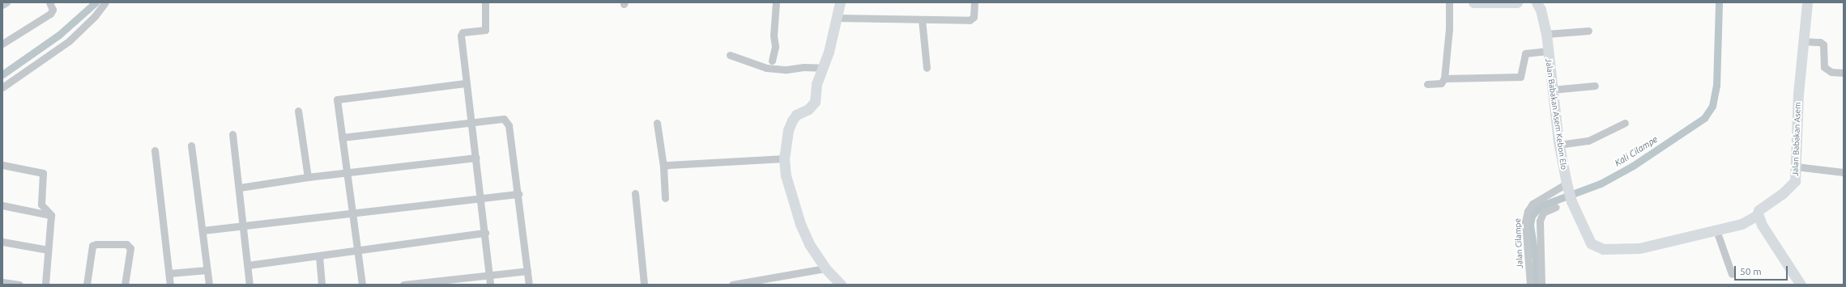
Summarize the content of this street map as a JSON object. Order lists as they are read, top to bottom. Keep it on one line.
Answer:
{"streets":{"street":["Jalan Babakan Asem Kebon Elo","Jalan Babakan Asem","Jalan Cilampe"]},"crossings":[["Jalan Babakan Asem Kebon Elo","Jalan Babakan Asem"],["Jalan Babakan Asem Kebon Elo","Jalan Cilampe"]],"water":["Kali Cilampe"],"scale_bar":"50 m"}
